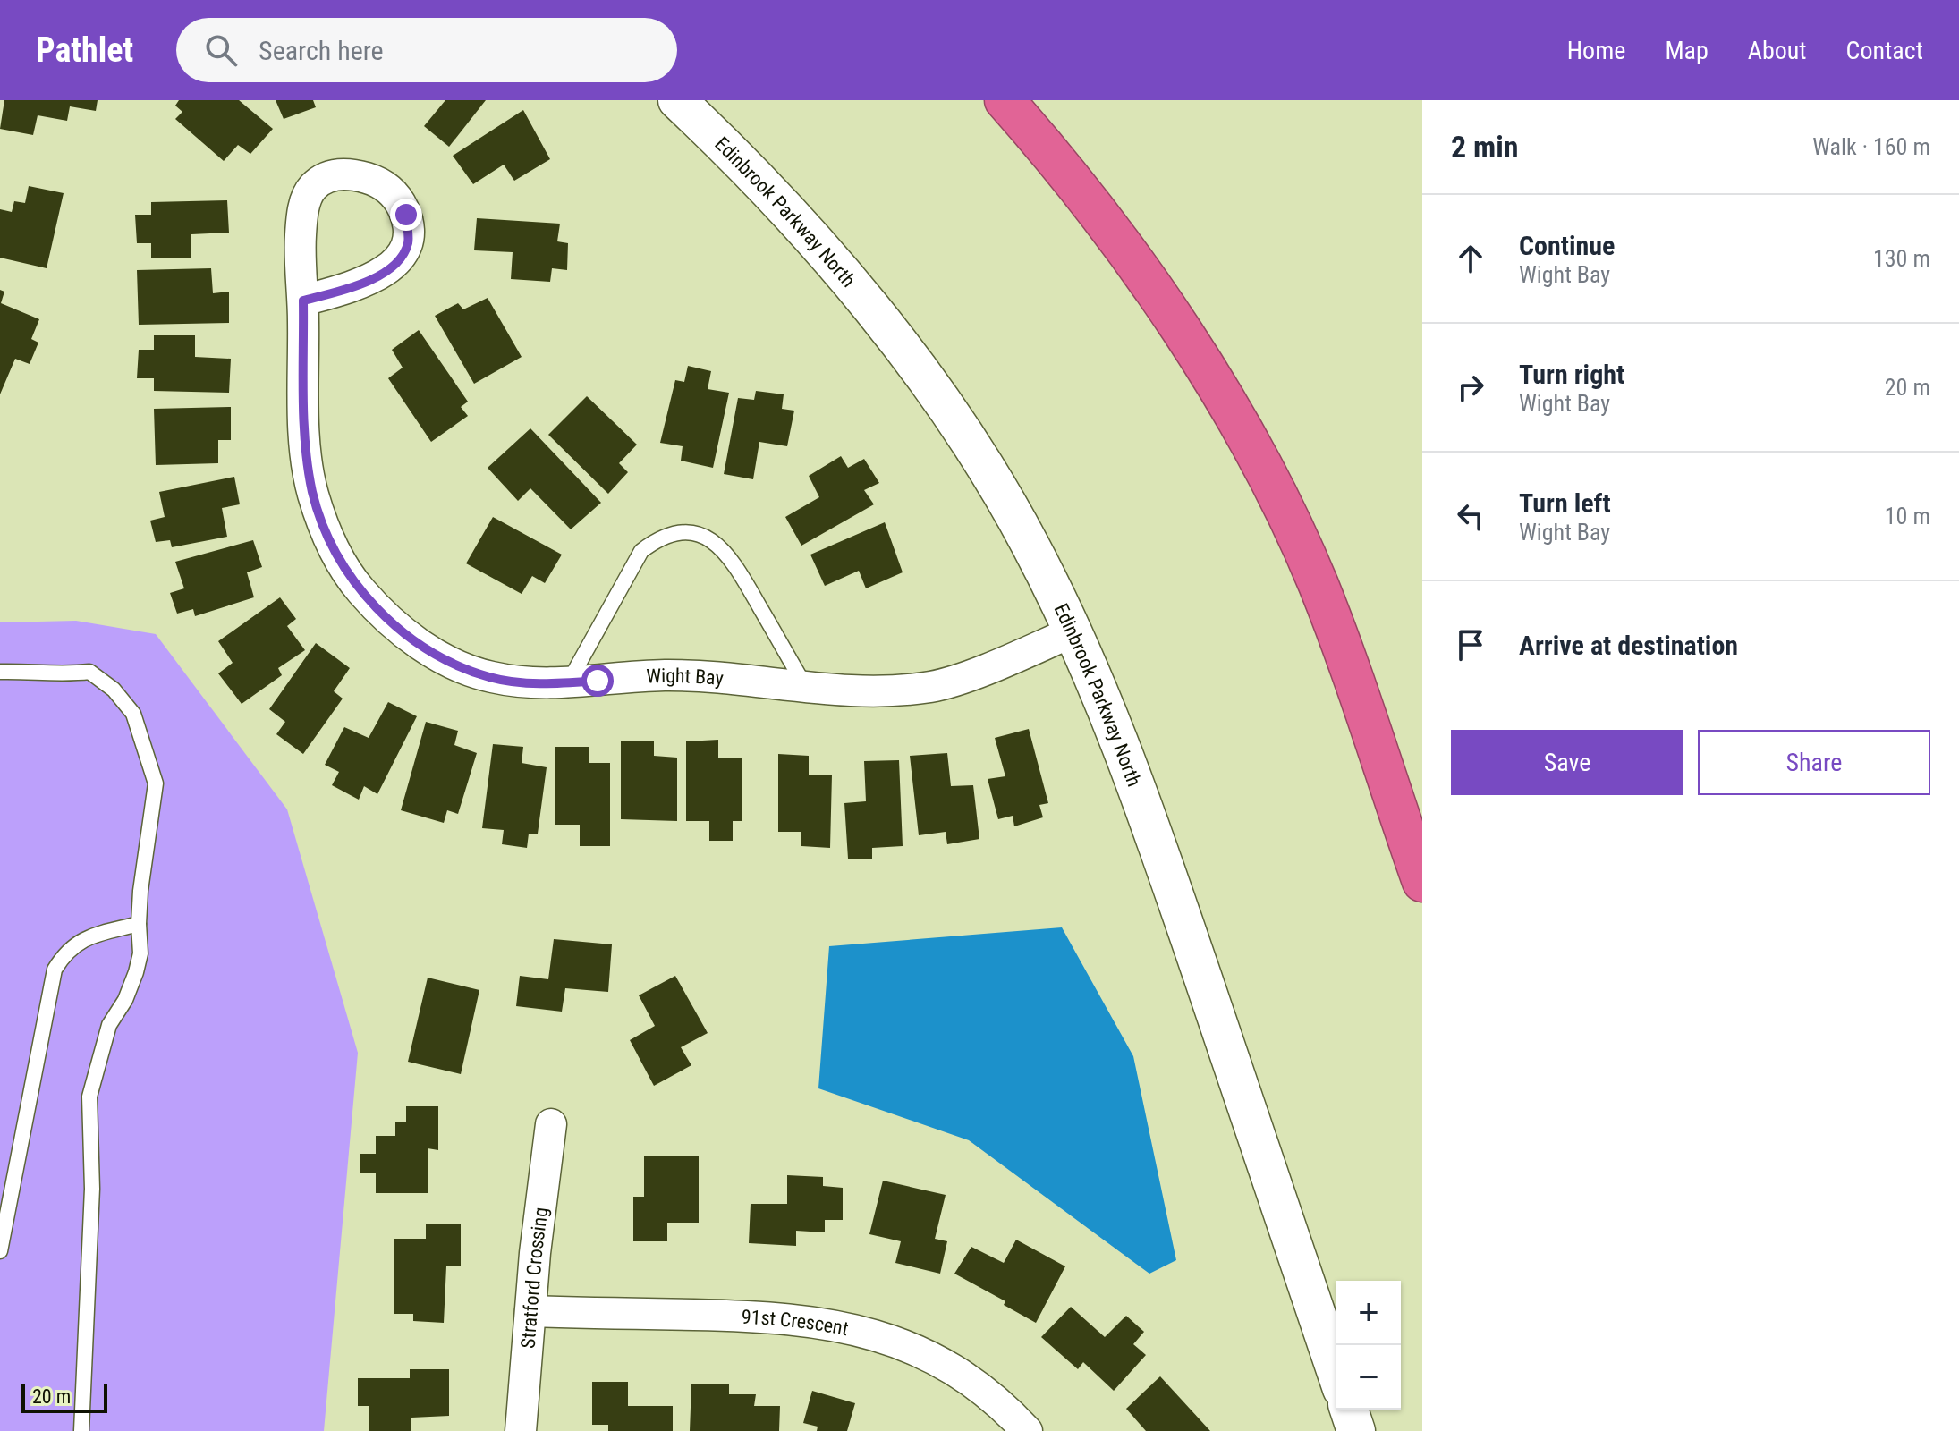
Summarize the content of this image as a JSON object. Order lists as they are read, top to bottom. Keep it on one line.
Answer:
{"streets":{"street":["Edinbrook Parkway North","Wight Bay","Stratford Crossing","91st Crescent"]},"crossings":[["Edinbrook Parkway North","Wight Bay"],["Stratford Crossing","91st Crescent"]],"scale_bar":"20 m","page":{"header":"Pathlet","search":"Search here","nav":["Home","Map","About","Contact"],"heading":["2 min","Walk · 160 m"],"list":[["Continue","Wight Bay","130 m"],["Turn right","Wight Bay","20 m"],["Turn left","Wight Bay","10 m"],"Arrive at destination"],"buttons":["Save","Share"],"map_buttons":["+","−"],"scale":"20 m"}}
